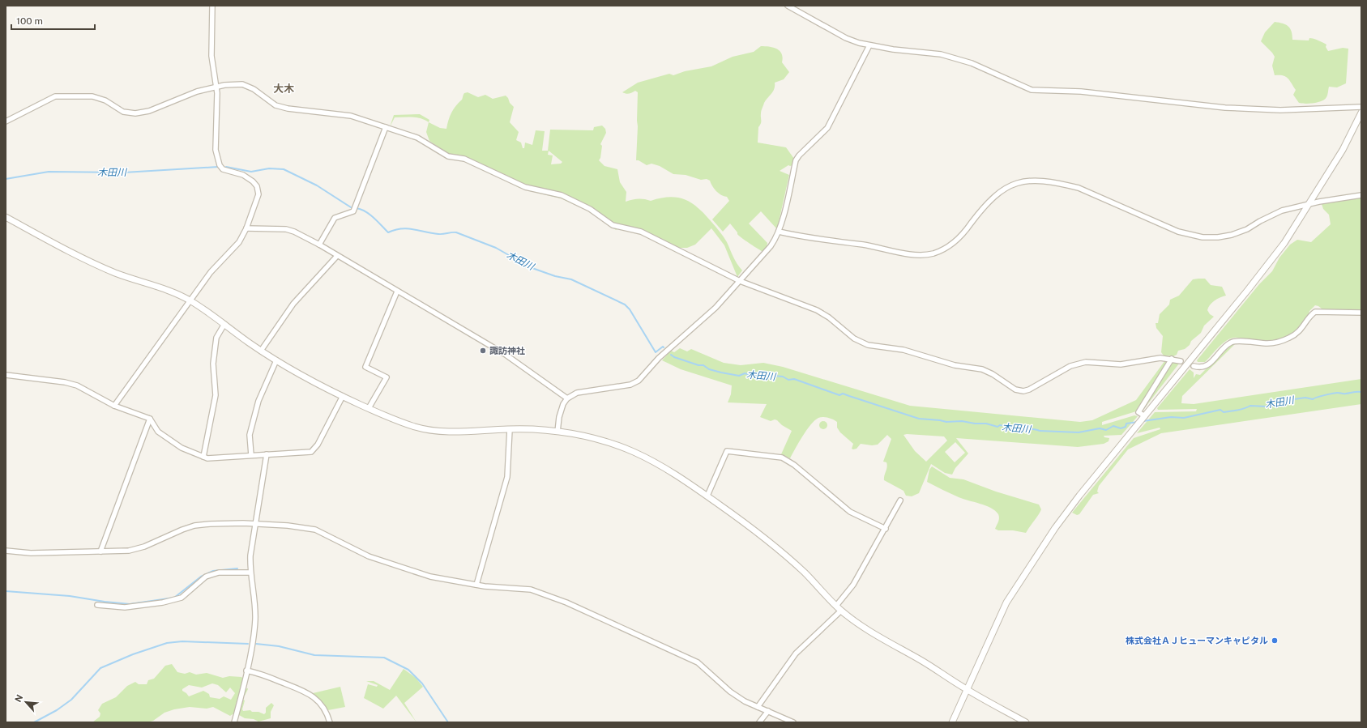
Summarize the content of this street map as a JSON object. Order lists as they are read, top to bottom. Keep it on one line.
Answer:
{"districts":["大木"],"water":["木田川"],"places":["諏訪神社","株式会社ＡＪヒューマンキャピタル"],"scale_bar":"100 m","north":"top left"}
